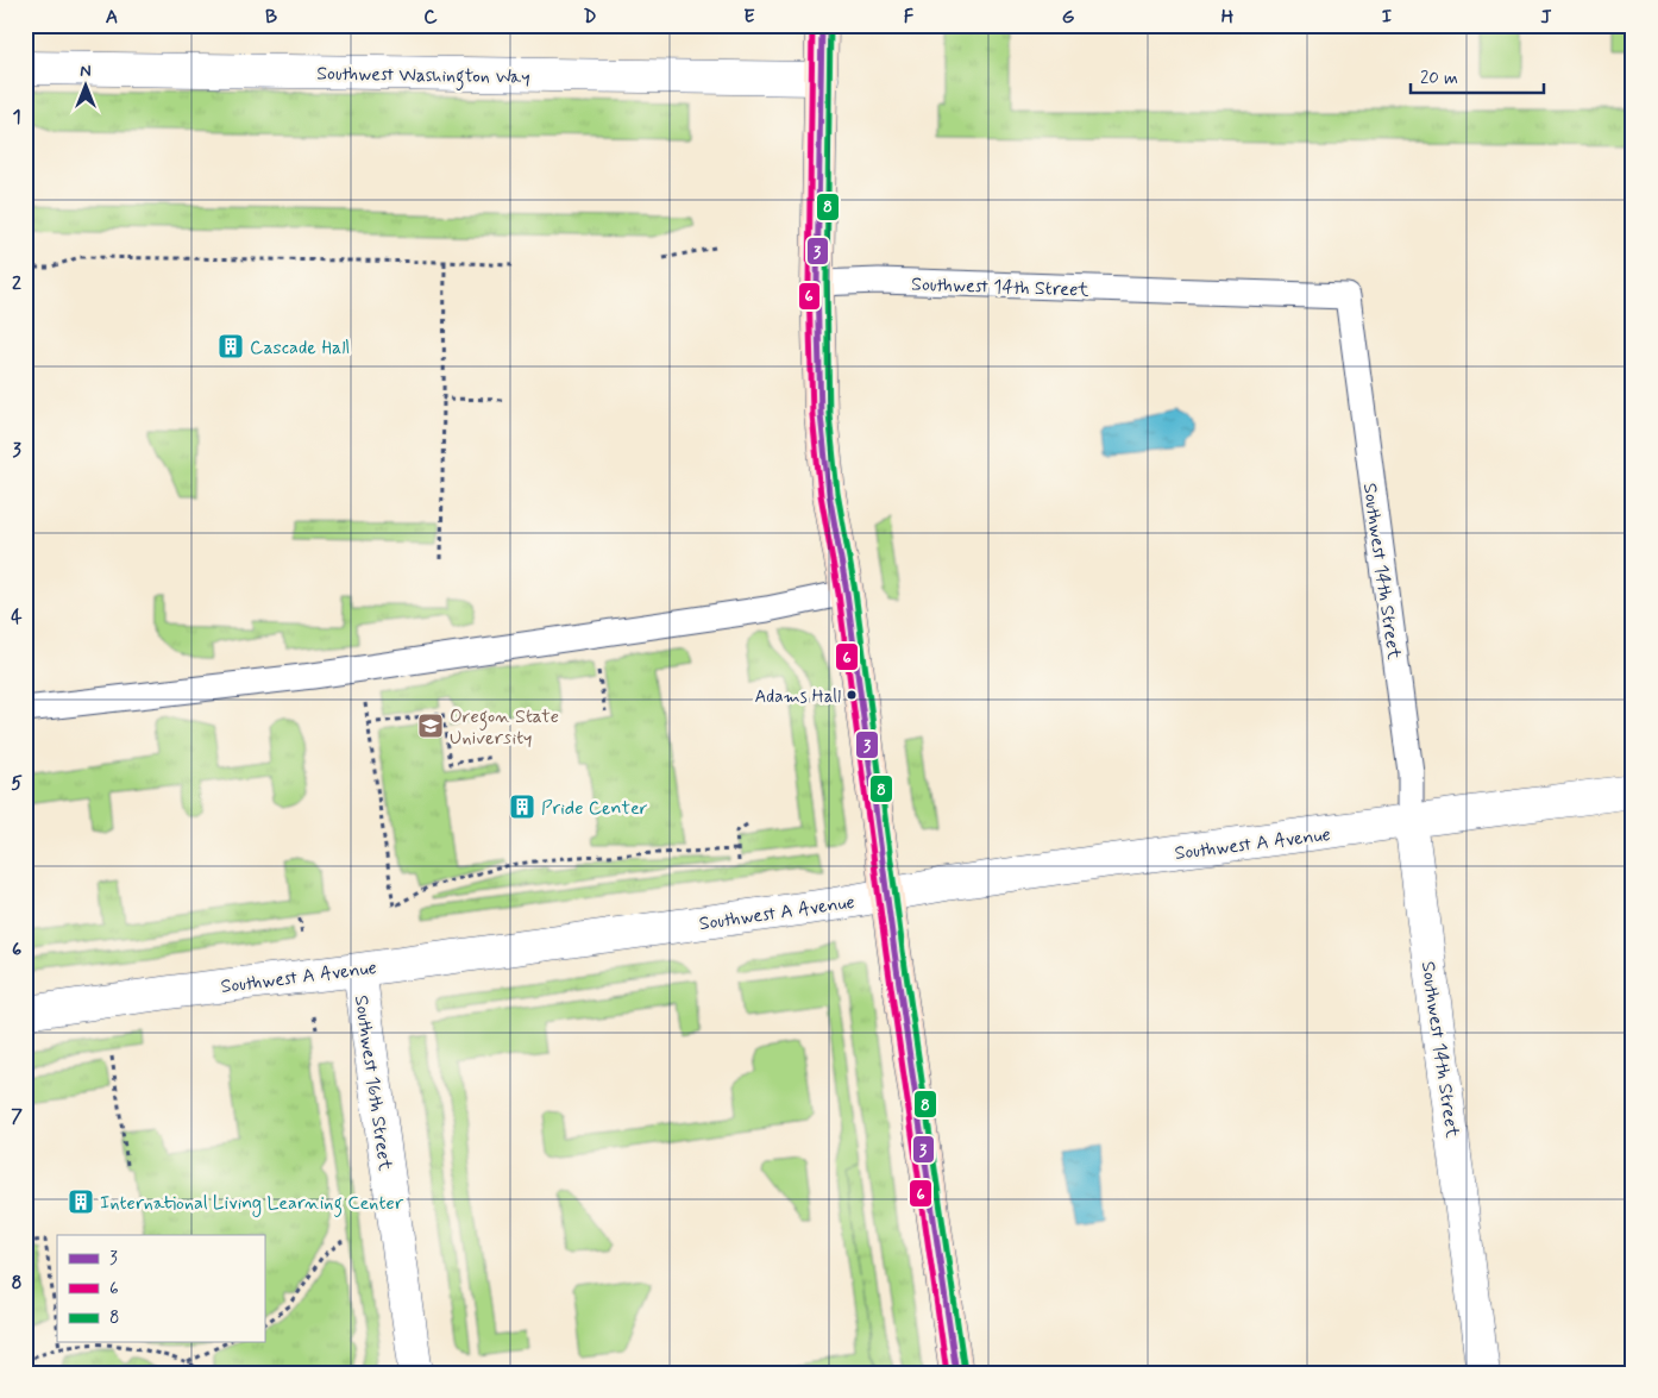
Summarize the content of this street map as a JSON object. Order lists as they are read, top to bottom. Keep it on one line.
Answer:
{"streets":{"street":["Southwest Washington Way","Southwest 14th Street","Southwest A Avenue","Southwest 16th Street"]},"crossings":[["Southwest 14th Street","Southwest A Avenue"],["Southwest A Avenue","Southwest 16th Street"]],"places":{"building":["Cascade Hall","Pride Center","International Living Learning Center"],"other":["Adams Hall"],"school or university":["Oregon State University"]},"lines":["transit line 3","transit line 6","transit line 8"],"legend":["3","6","8"],"scale_bar":"20 m","north":"top","grid":{"columns":["A","B","C","D","E","F","G","H","I","J"],"rows":["1","2","3","4","5","6","7","8"]}}
